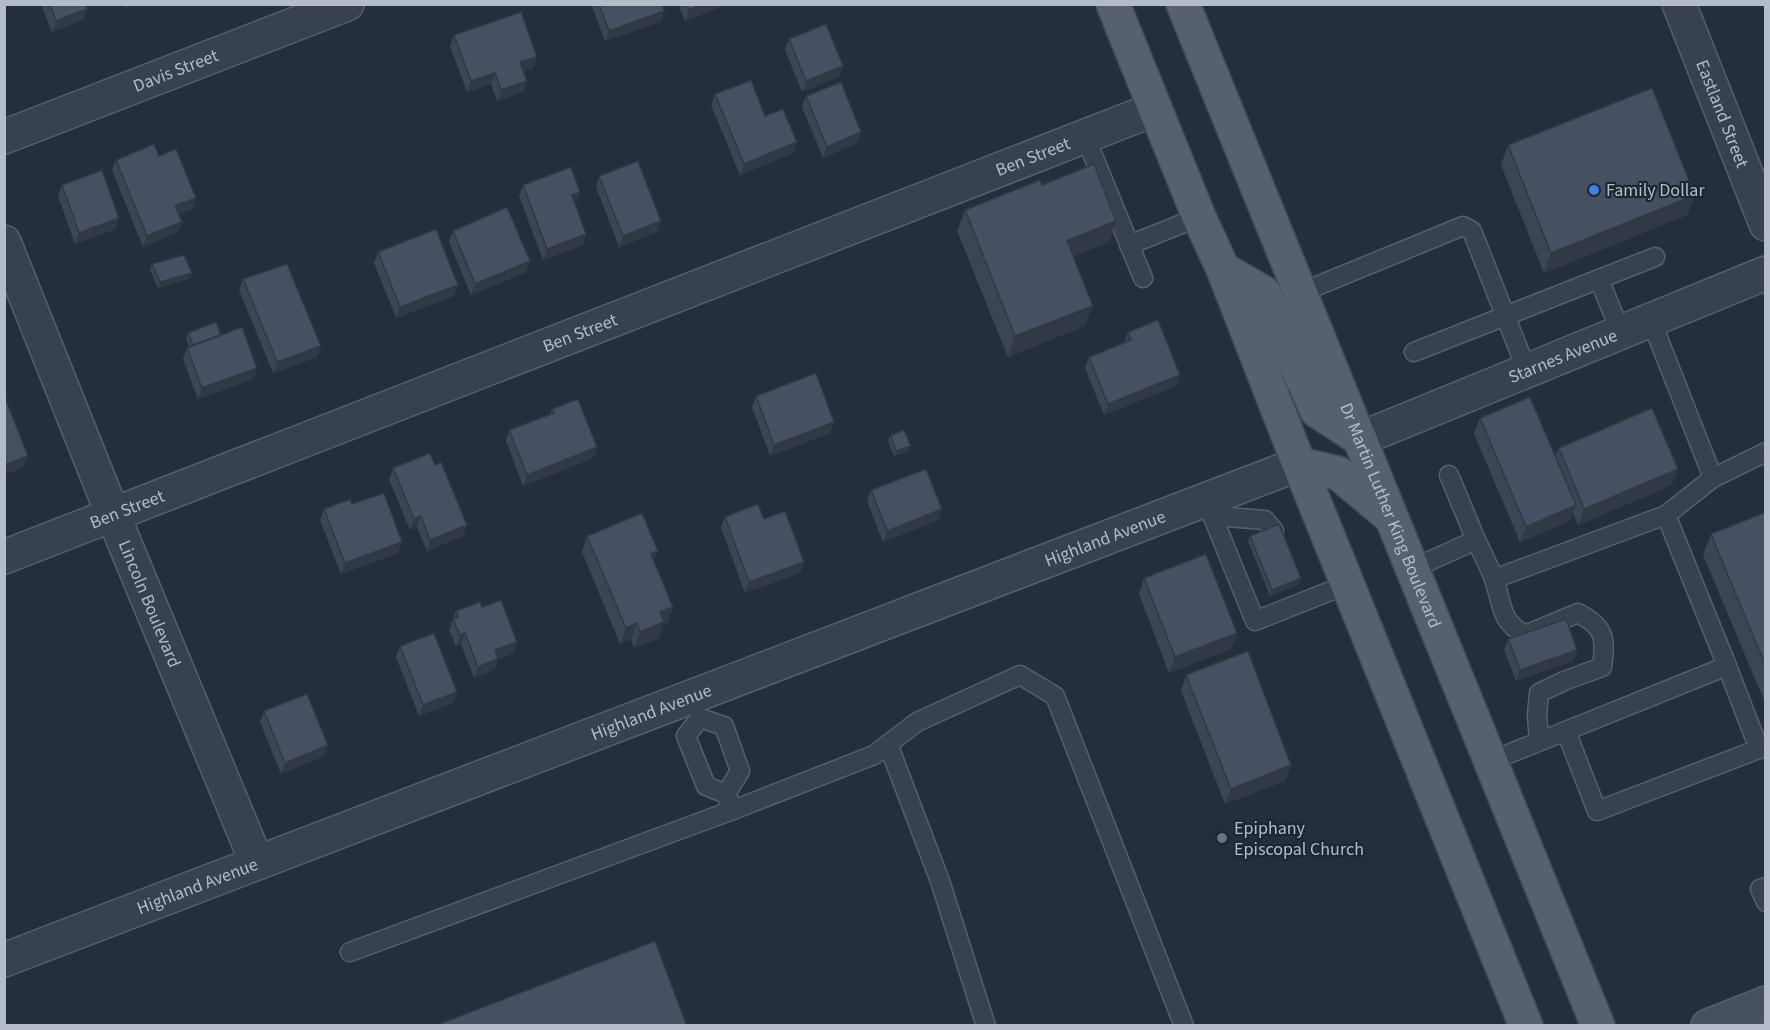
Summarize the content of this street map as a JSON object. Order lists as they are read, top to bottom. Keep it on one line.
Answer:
{"streets":{"main road":["Dr Martin Luther King Boulevard"],"street":["Davis Street","Eastland Street","Ben Street","Starnes Avenue","Highland Avenue","Lincoln Boulevard"]},"crossings":[["Ben Street","Lincoln Boulevard"],["Starnes Avenue","Dr Martin Luther King Boulevard"],["Highland Avenue","Lincoln Boulevard"]],"places":["Family Dollar","Epiphany Episcopal Church"]}
